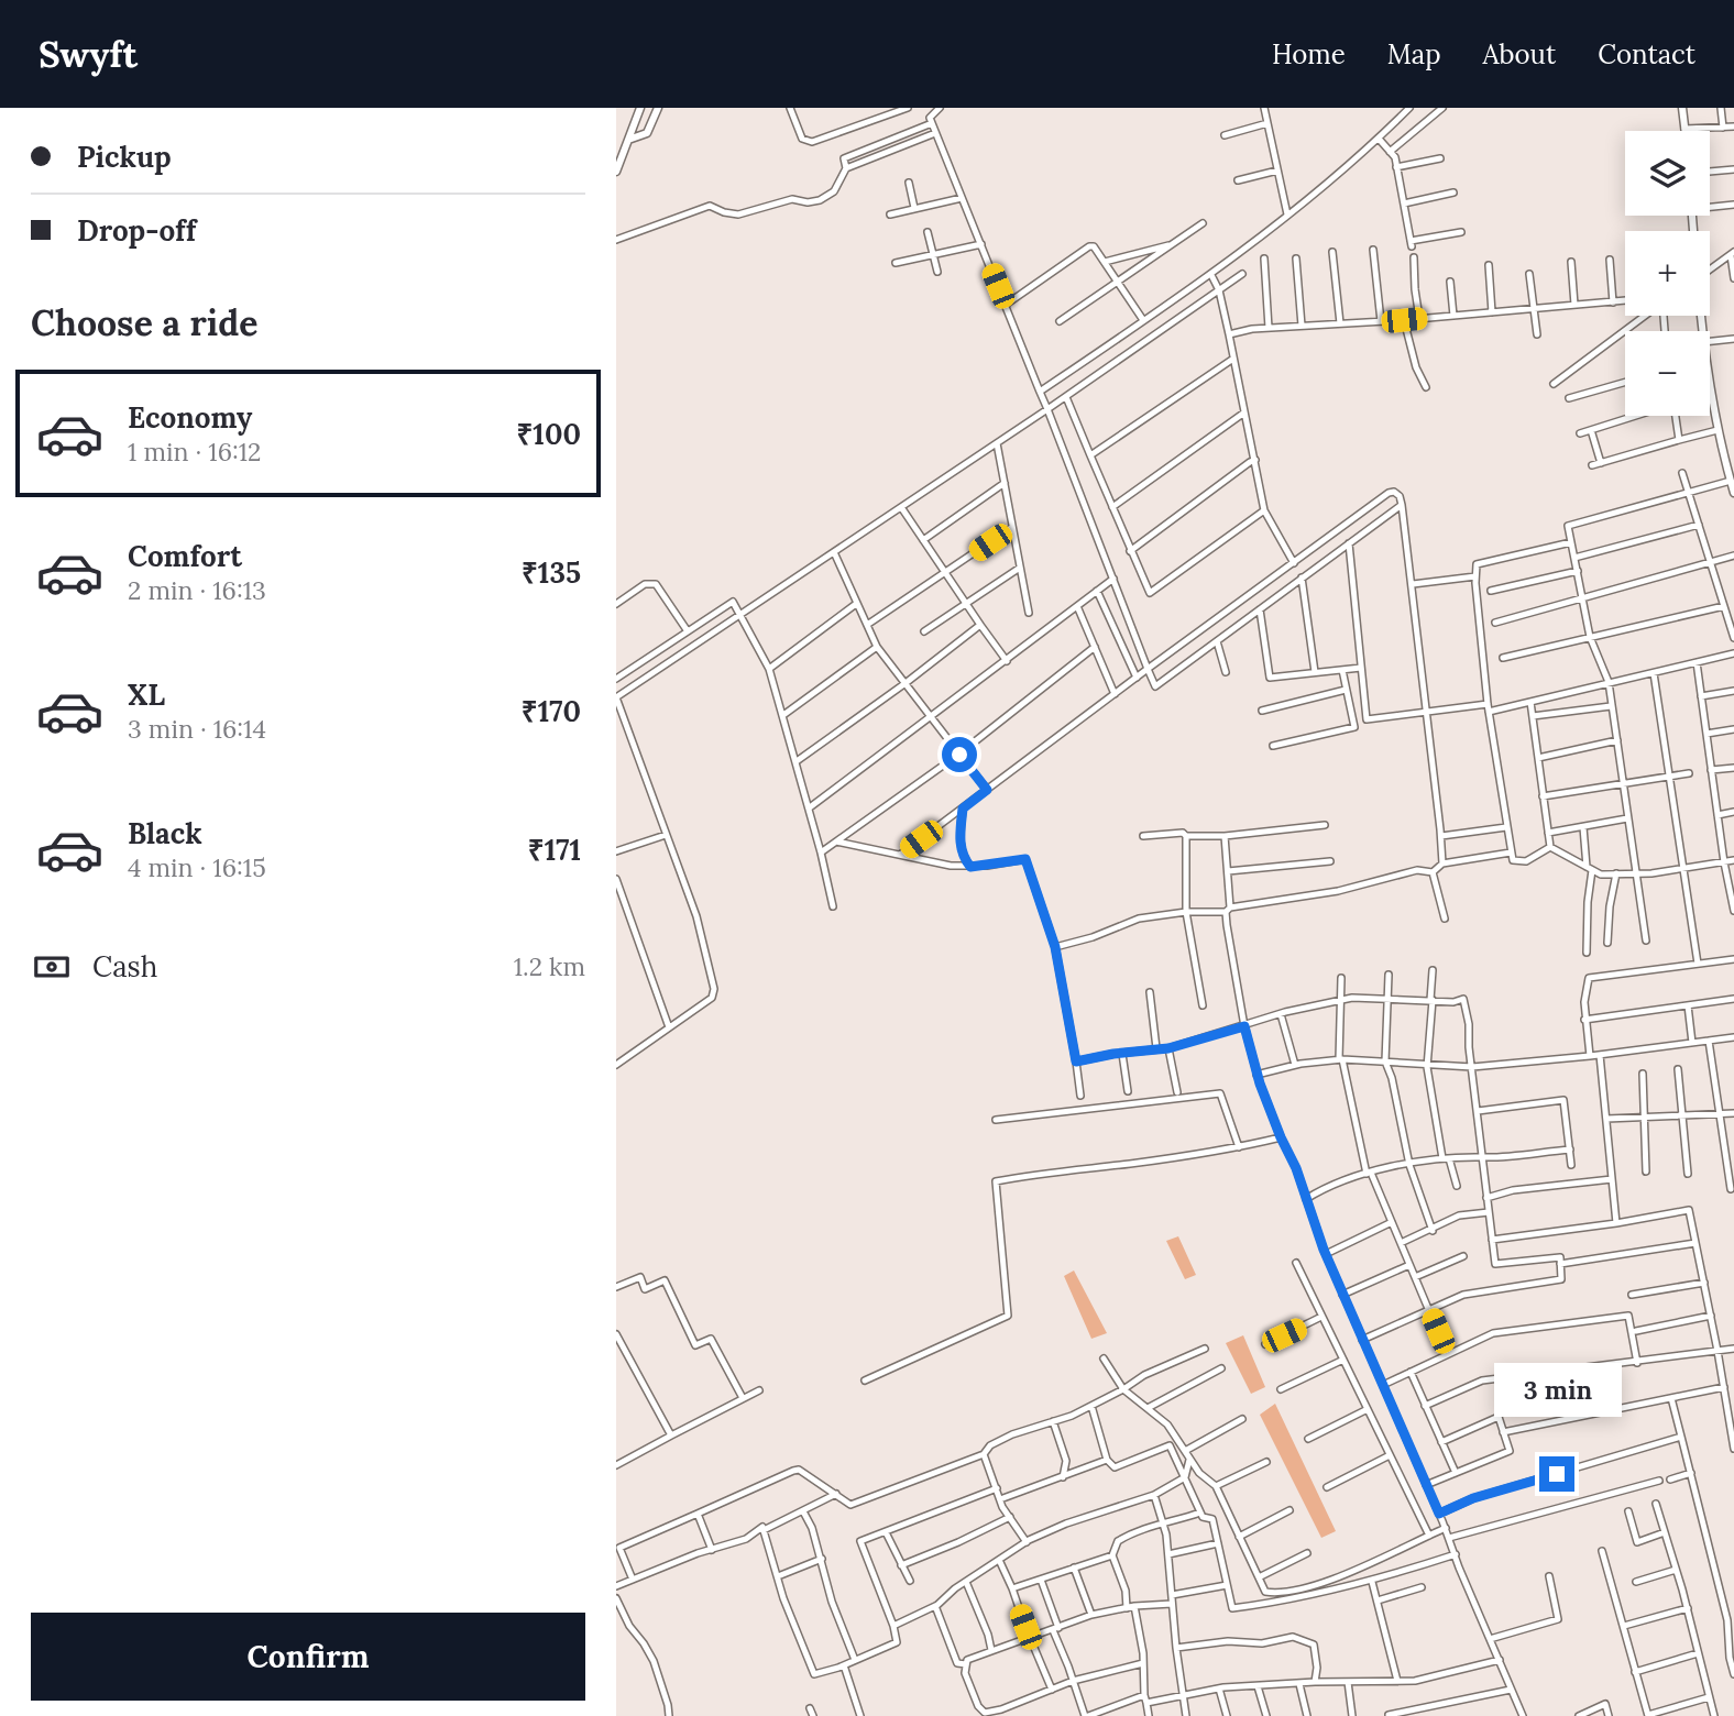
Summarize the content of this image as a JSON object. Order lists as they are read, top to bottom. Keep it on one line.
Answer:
{"page":{"header":"Swyft","nav":["Home","Map","About","Contact"],"banner":["Pickup","Drop-off"],"map_buttons":["+","−"],"heading":"Choose a ride","list":[{"name":"Economy","note":"1 min · 16:12","value":"₹100"},{"name":"Comfort","note":"2 min · 16:13","value":"₹135"},{"name":"XL","note":"3 min · 16:14","value":"₹170"},{"name":"Black","note":"4 min · 16:15","value":"₹171"}],"pay":["Cash","1.2 km"],"bubble":"3 min","buttons":"Confirm"}}
